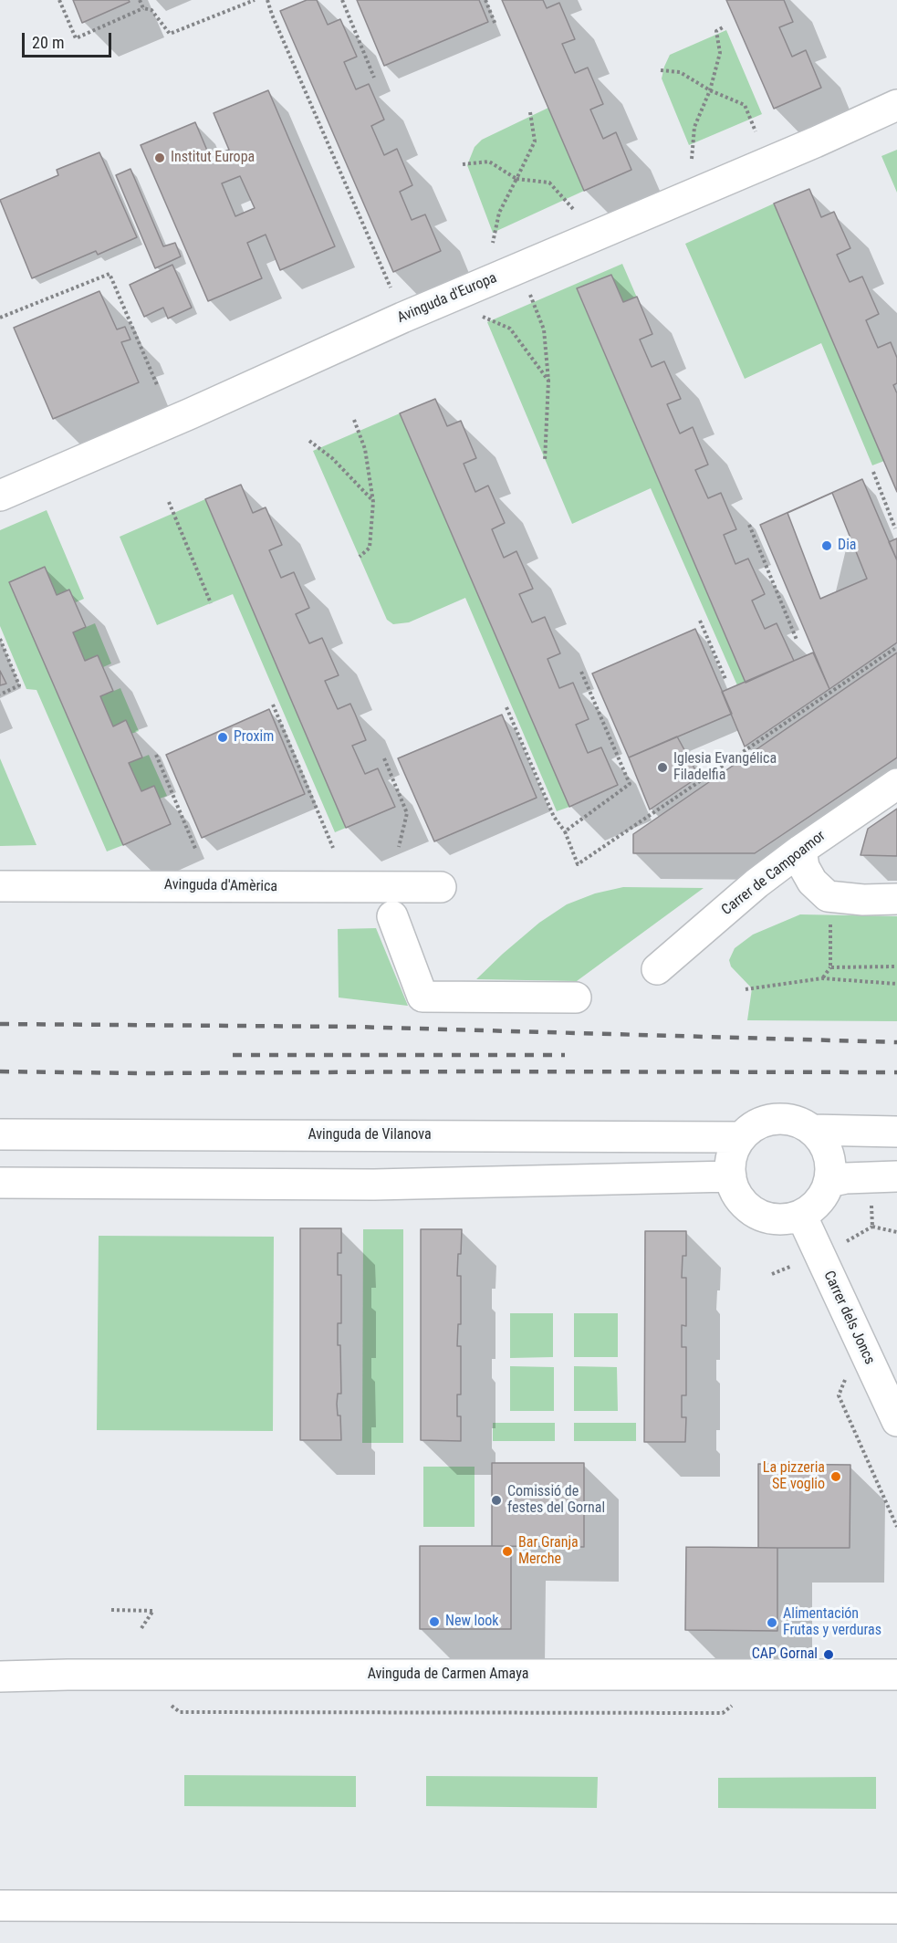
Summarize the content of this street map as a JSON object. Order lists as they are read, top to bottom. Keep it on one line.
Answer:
{"streets":{"street":["Avinguda d'Europa","Carrer de Campoamor","Avinguda d'Amèrica","Avinguda de Vilanova","Carrer dels Joncs","Avinguda de Carmen Amaya"]},"crossings":[["Avinguda de Vilanova","Carrer dels Joncs"]],"places":["Institut Europa","Dia","Proxim","Iglesia Evangélica Filadelfia","La pizzeria SE voglio","Comissió de festes del Gornal","Bar Granja Merche","New look","Alimentación Frutas y verduras","CAP Gornal"],"scale_bar":"20 m"}
